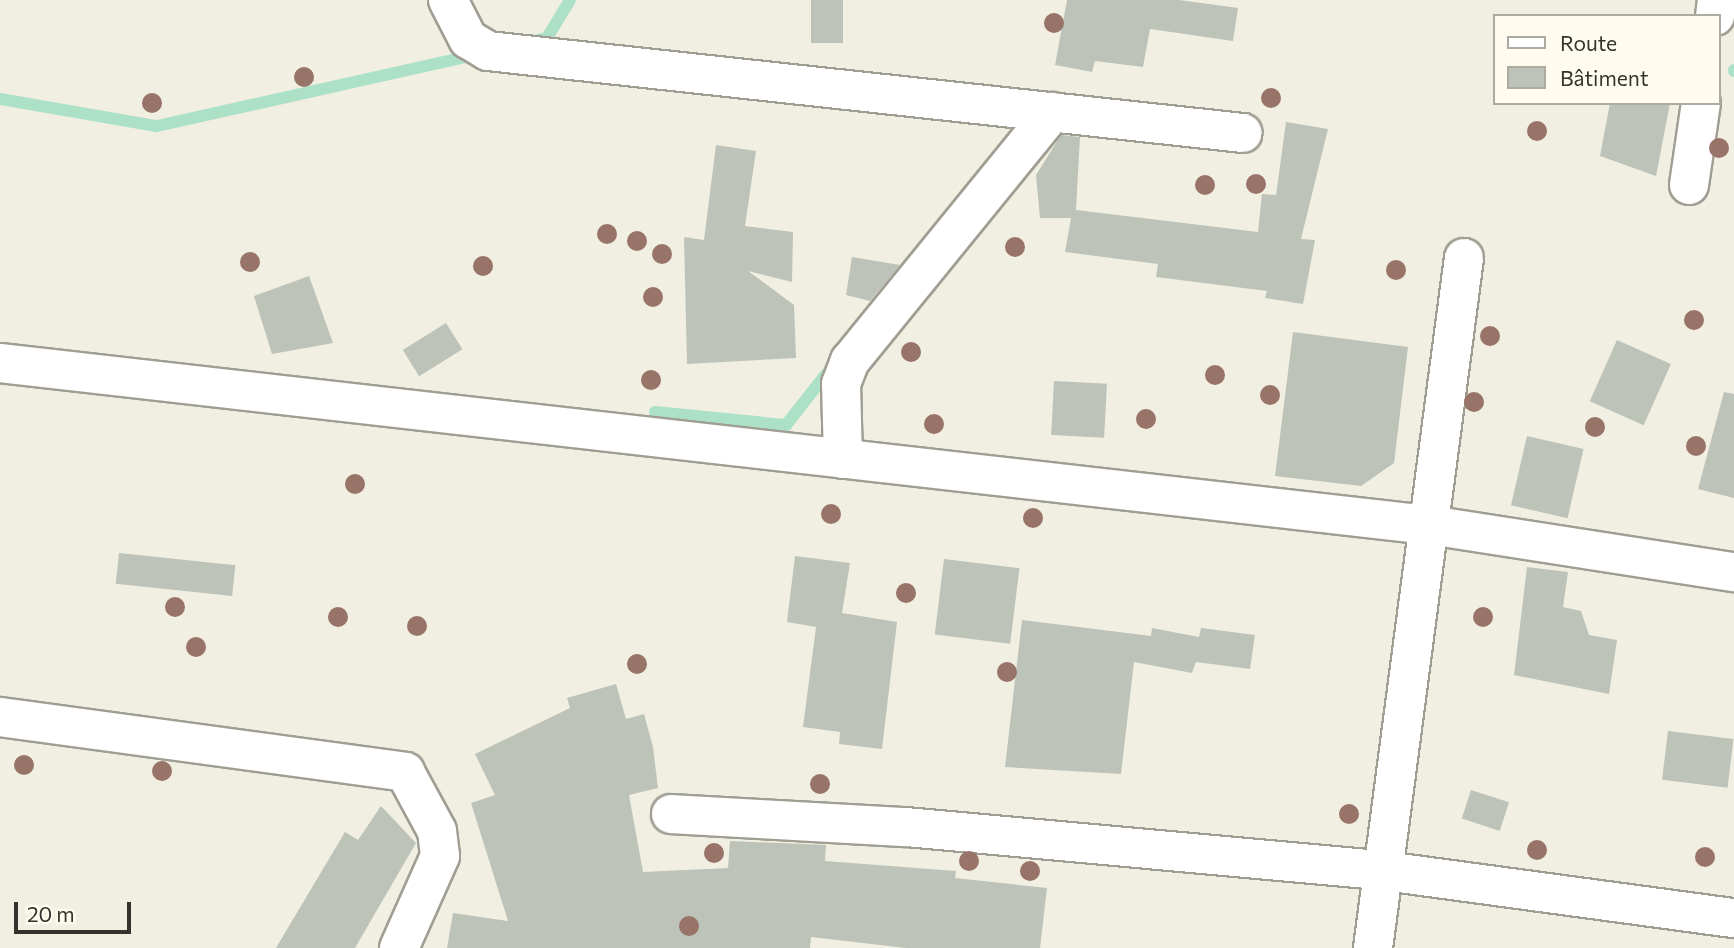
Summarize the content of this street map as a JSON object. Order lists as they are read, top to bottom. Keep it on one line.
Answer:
{"legend":["Route","Bâtiment"],"scale_bar":"20 m"}
